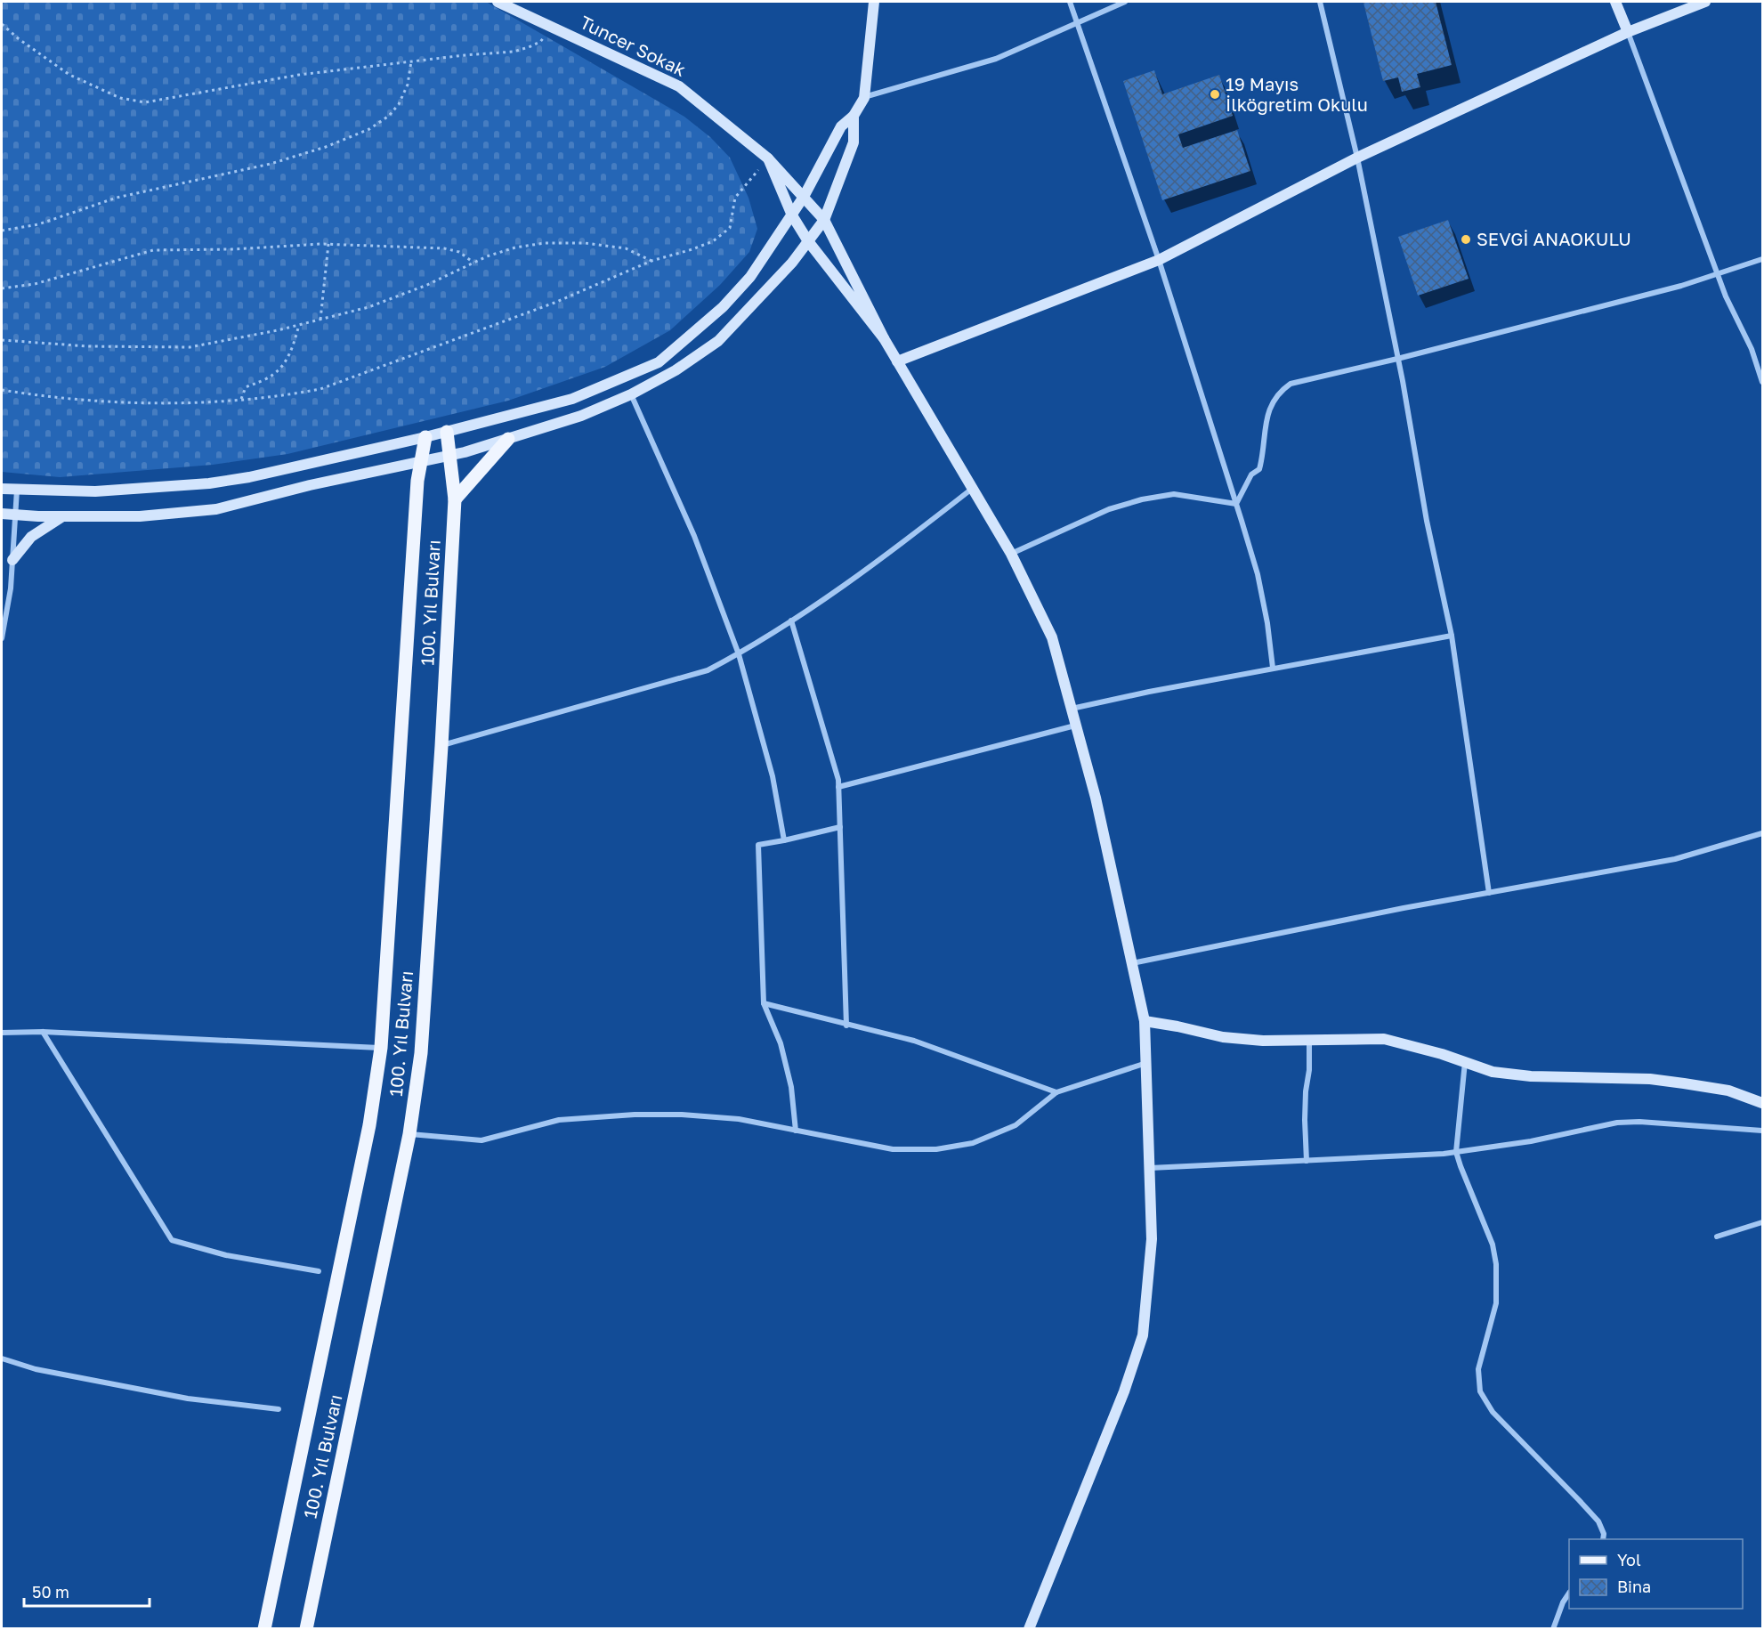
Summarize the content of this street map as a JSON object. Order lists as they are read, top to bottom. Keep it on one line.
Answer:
{"streets":{"main road":["100. Yıl Bulvarı"],"street":["Tuncer Sokak"]},"places":["19 Mayıs İlköğretim Okulu","SEVGİ ANAOKULU"],"legend":["Yol","Bina"],"scale_bar":"50 m"}
